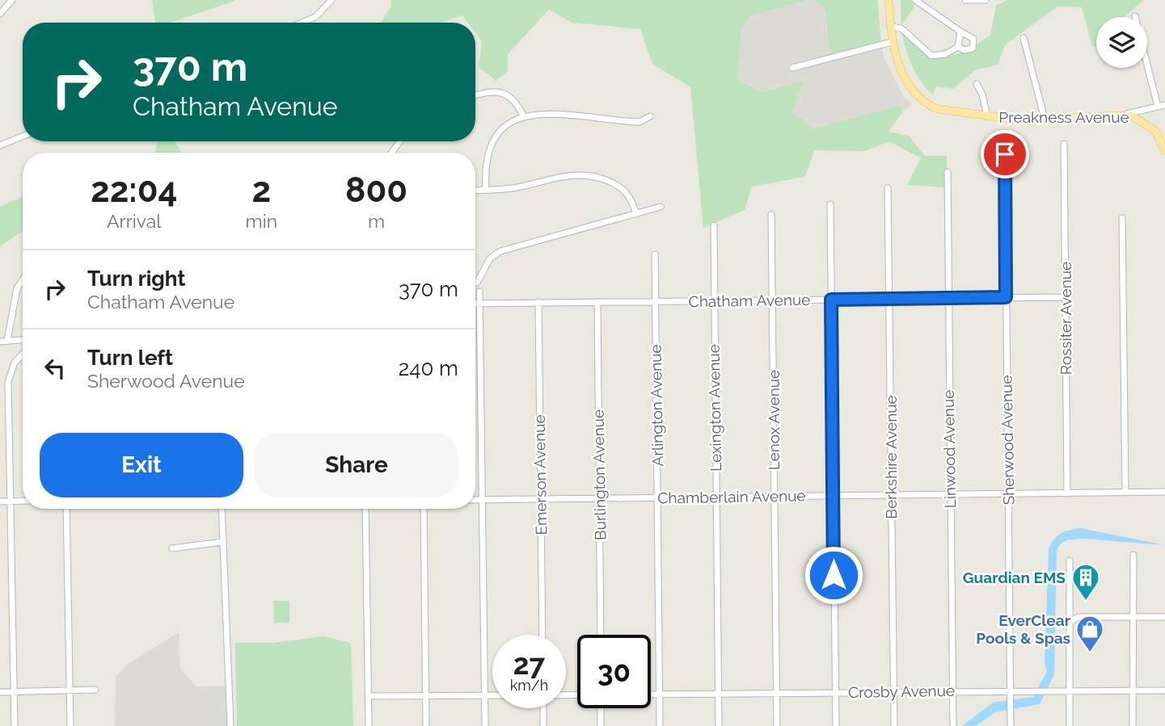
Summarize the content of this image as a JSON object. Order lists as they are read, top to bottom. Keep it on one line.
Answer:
{"streets":{"main road":["Preakness Avenue"],"street":["Chatham Avenue","Rossiter Avenue","Arlington Avenue","Lexington Avenue","Lenox Avenue","Sherwood Avenue","Linwood Avenue","Berkshire Avenue","Emerson Avenue","Burlington Avenue","Chamberlain Avenue","Crosby Avenue"]},"crossings":[["Chatham Avenue","Rossiter Avenue"],["Chatham Avenue","Arlington Avenue"],["Chatham Avenue","Lexington Avenue"],["Chatham Avenue","Lenox Avenue"],["Chatham Avenue","Sherwood Avenue"],["Chatham Avenue","Linwood Avenue"],["Chatham Avenue","Berkshire Avenue"],["Chatham Avenue","Emerson Avenue"],["Chatham Avenue","Burlington Avenue"],["Rossiter Avenue","Chamberlain Avenue"],["Arlington Avenue","Chamberlain Avenue"],["Arlington Avenue","Crosby Avenue"],["Lexington Avenue","Chamberlain Avenue"],["Lexington Avenue","Crosby Avenue"],["Lenox Avenue","Chamberlain Avenue"],["Lenox Avenue","Crosby Avenue"],["Sherwood Avenue","Chamberlain Avenue"],["Sherwood Avenue","Crosby Avenue"],["Linwood Avenue","Chamberlain Avenue"],["Linwood Avenue","Crosby Avenue"],["Berkshire Avenue","Chamberlain Avenue"],["Berkshire Avenue","Crosby Avenue"],["Emerson Avenue","Chamberlain Avenue"],["Burlington Avenue","Chamberlain Avenue"]],"places":{"building":["Guardian EMS"],"shop":["EverClear Pools & Spas"]},"page":{"turn":["370 m","Chatham Avenue"],"eta":["22:04","Arrival","2","min","800","m"],"list":[{"name":"Turn right","note":"Chatham Avenue","value":"370 m"},{"name":"Turn left","note":"Sherwood Avenue","value":"240 m"}],"buttons":["Exit","Share"],"speed":"27 km/h","limit":"30"}}
